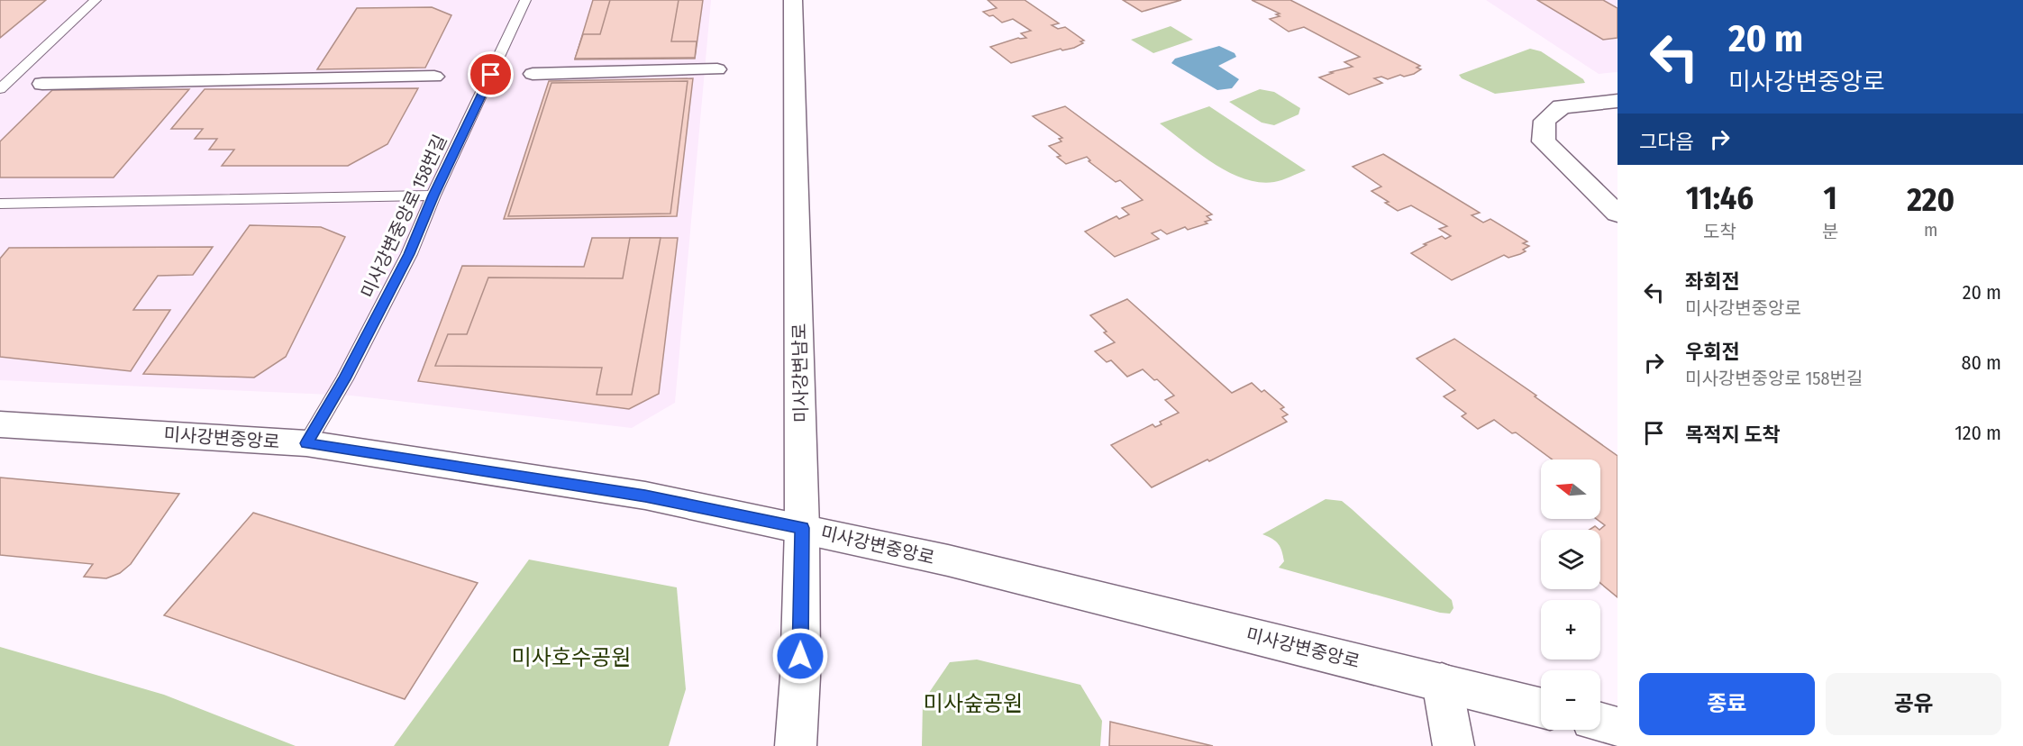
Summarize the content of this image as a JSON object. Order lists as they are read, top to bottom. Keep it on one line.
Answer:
{"streets":{"street":["미사강변남로","미사강변중앙로"],"lane":["미사강변중앙로 158번길"]},"crossings":[["미사강변중앙로 158번길","미사강변중앙로"],["미사강변남로","미사강변중앙로"]],"parks":["미사호수공원","미사숲공원"],"north":"left","page":{"turn":["20 m","미사강변중앙로"],"then":"그다음","eta":["11:46","도착","1","분","220","m"],"list":[{"name":"좌회전","note":"미사강변중앙로","value":"20 m"},{"name":"우회전","note":"미사강변중앙로 158번길","value":"80 m"},{"name":"목적지 도착","value":"120 m"}],"map_buttons":["+","−"],"buttons":["종료","공유"]}}
